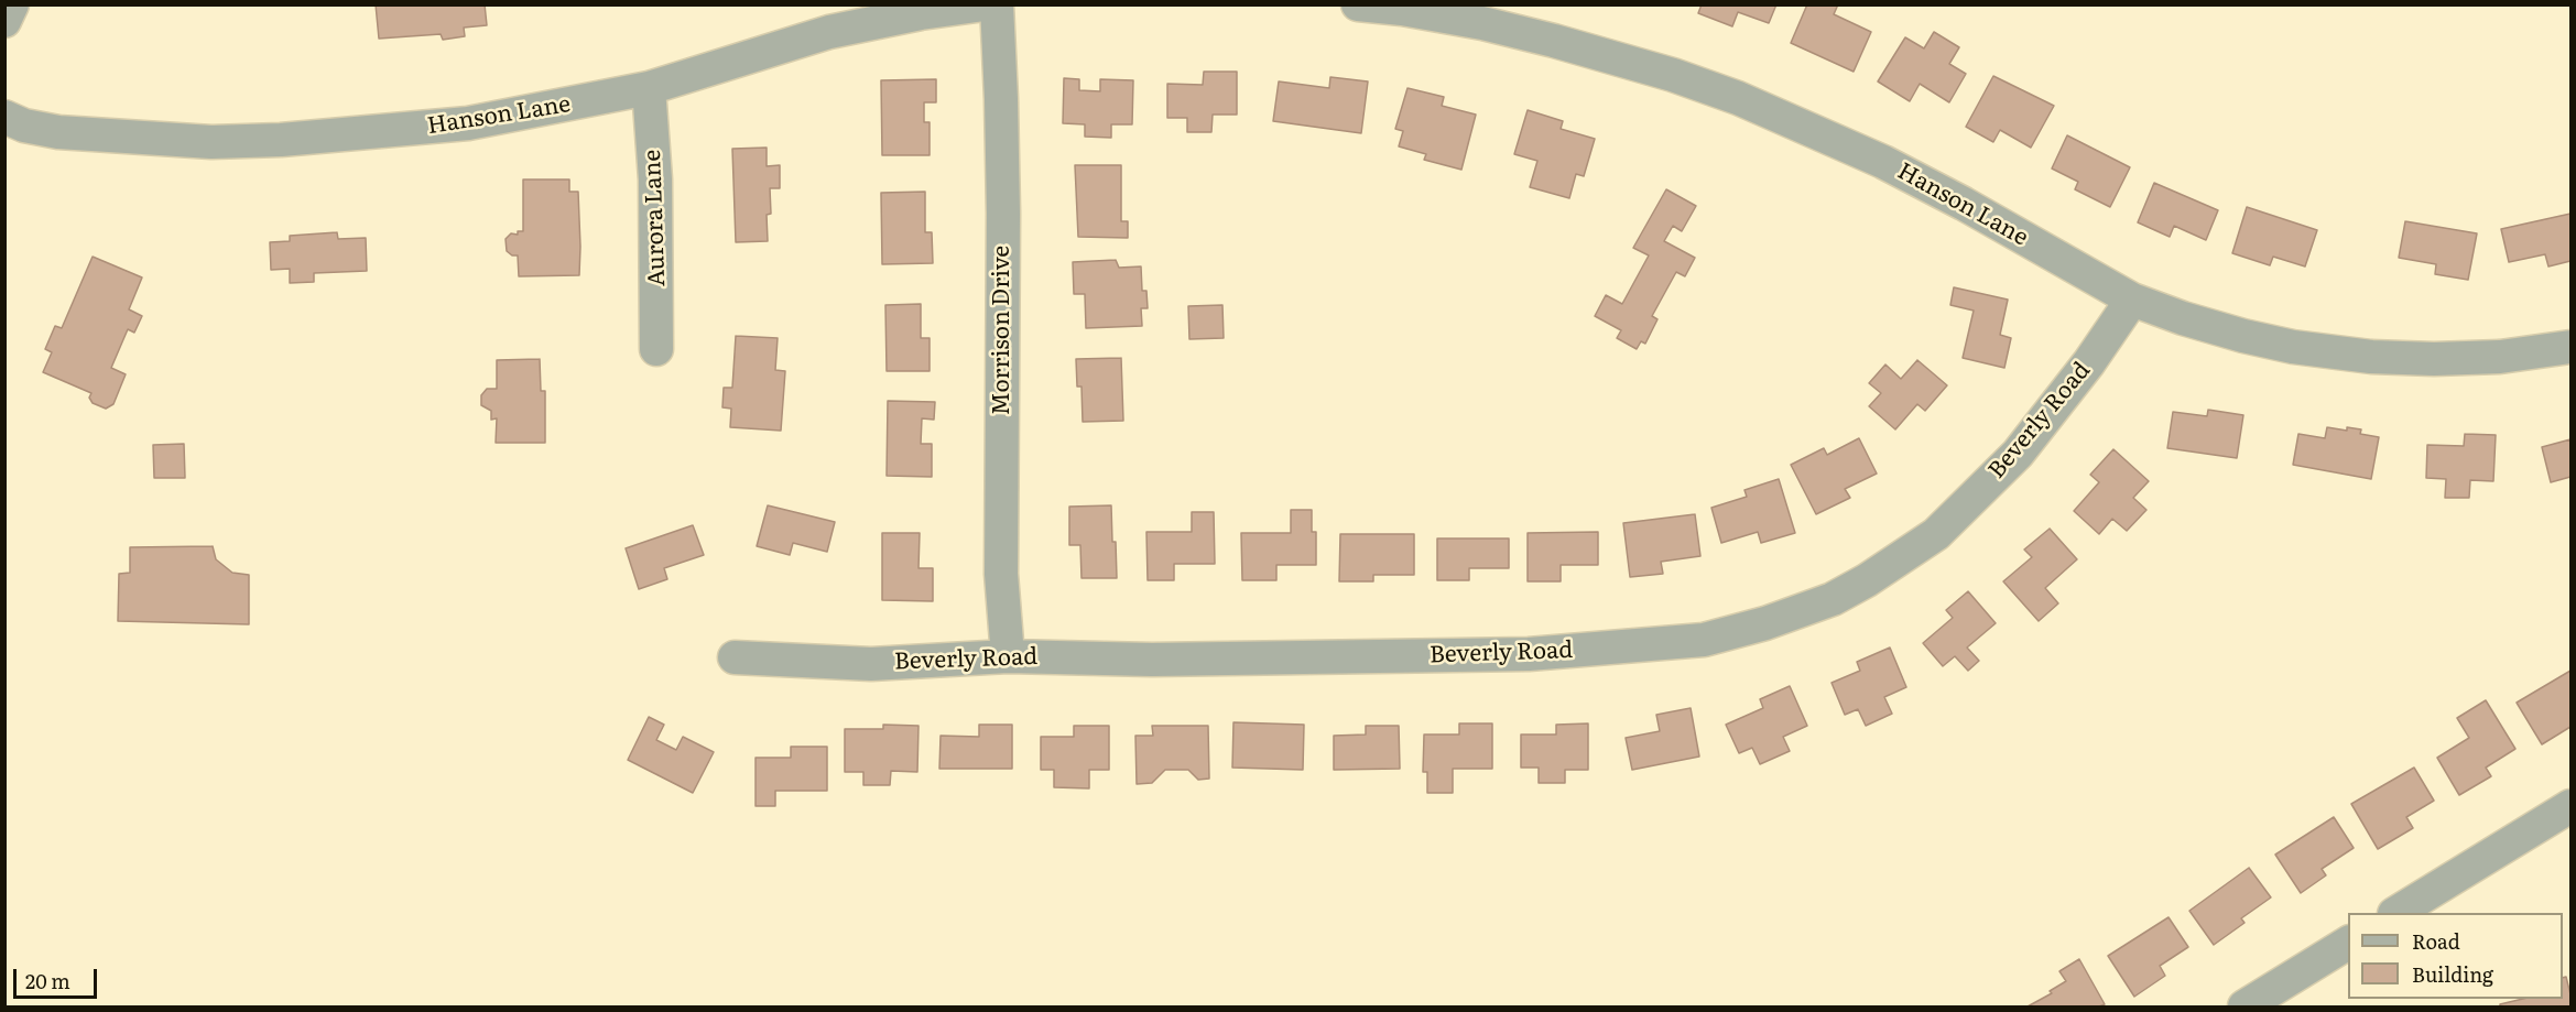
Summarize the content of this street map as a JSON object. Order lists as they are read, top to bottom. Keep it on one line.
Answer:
{"streets":{"street":["Hanson Lane","Aurora Lane","Morrison Drive","Beverly Road"]},"crossings":[["Hanson Lane","Aurora Lane"],["Hanson Lane","Beverly Road"],["Morrison Drive","Beverly Road"]],"legend":["Road","Building"],"scale_bar":"20 m"}
